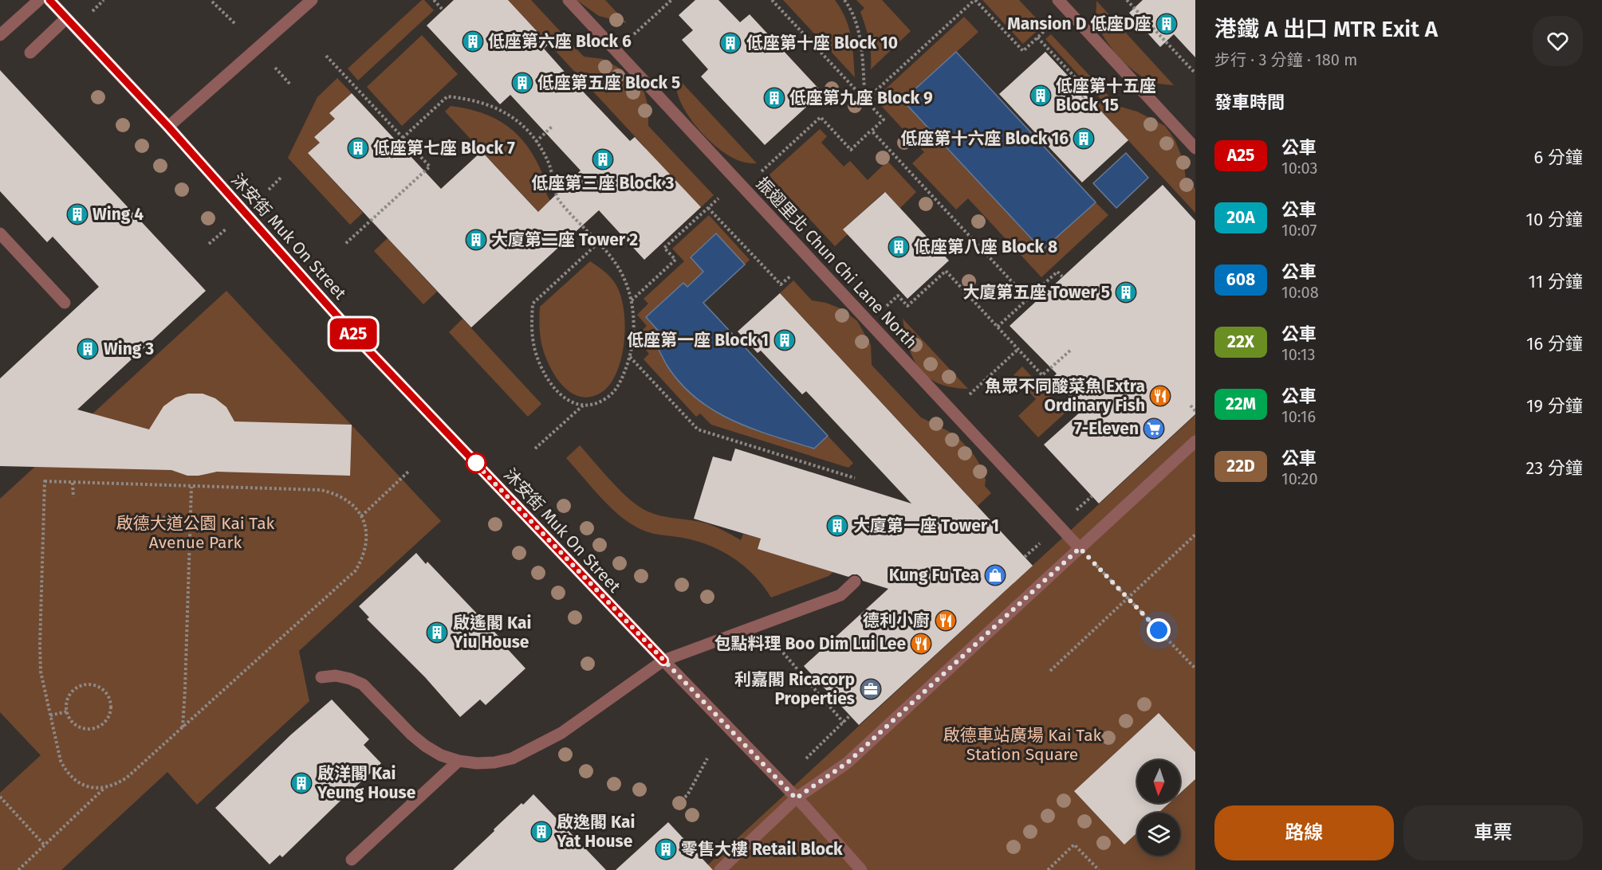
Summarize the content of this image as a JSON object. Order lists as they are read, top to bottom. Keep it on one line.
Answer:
{"streets":{"street":["沐安街 Muk On Street","振翅里北 Chun Chi Lane North"]},"parks":["啟德大道公園 Kai Tak Avenue Park","啟德車站廣場 Kai Tak Station Square"],"places":{"building":["Mansion D 低座D座","低座第六座 Block 6","低座第十座 Block 10","低座第五座 Block 5","低座第十五座 Block 15","低座第九座 Block 9","低座第十六座 Block 16","低座第七座 Block 7","低座第三座 Block 3","Wing 4","大廈第二座 Tower 2","低座第八座 Block 8","大廈第五座 Tower 5","低座第一座 Block 1","Wing 3","大廈第一座 Tower 1","啟遙閣 Kai Yiu House","啟洋閣 Kai Yeung House","啟逸閣 Kai Yat House","零售大樓 Retail Block"],"restaurant":["魚眾不同酸菜魚 Extra Ordinary Fish","德利小廚","包點料理 Boo Dim Lui Lee"],"supermarket":["7-Eleven"],"shop":["Kung Fu Tea"],"office":["利嘉閣 Ricacorp Properties"]},"lines":["bus line A25"],"north":"bottom","page":{"on_map":"A25","heading":[["港鐵 A 出口 MTR Exit A","步行 · 3 分鐘 · 180 m"],"發車時間"],"list":[{"mark":"A25","name":"公車","note":"10:03","value":"6 分鐘"},{"mark":"20A","name":"公車","note":"10:07","value":"10 分鐘"},{"mark":"608","name":"公車","note":"10:08","value":"11 分鐘"},{"mark":"22X","name":"公車","note":"10:13","value":"16 分鐘"},{"mark":"22M","name":"公車","note":"10:16","value":"19 分鐘"},{"mark":"22D","name":"公車","note":"10:20","value":"23 分鐘"}],"buttons":["路線","車票"]}}
